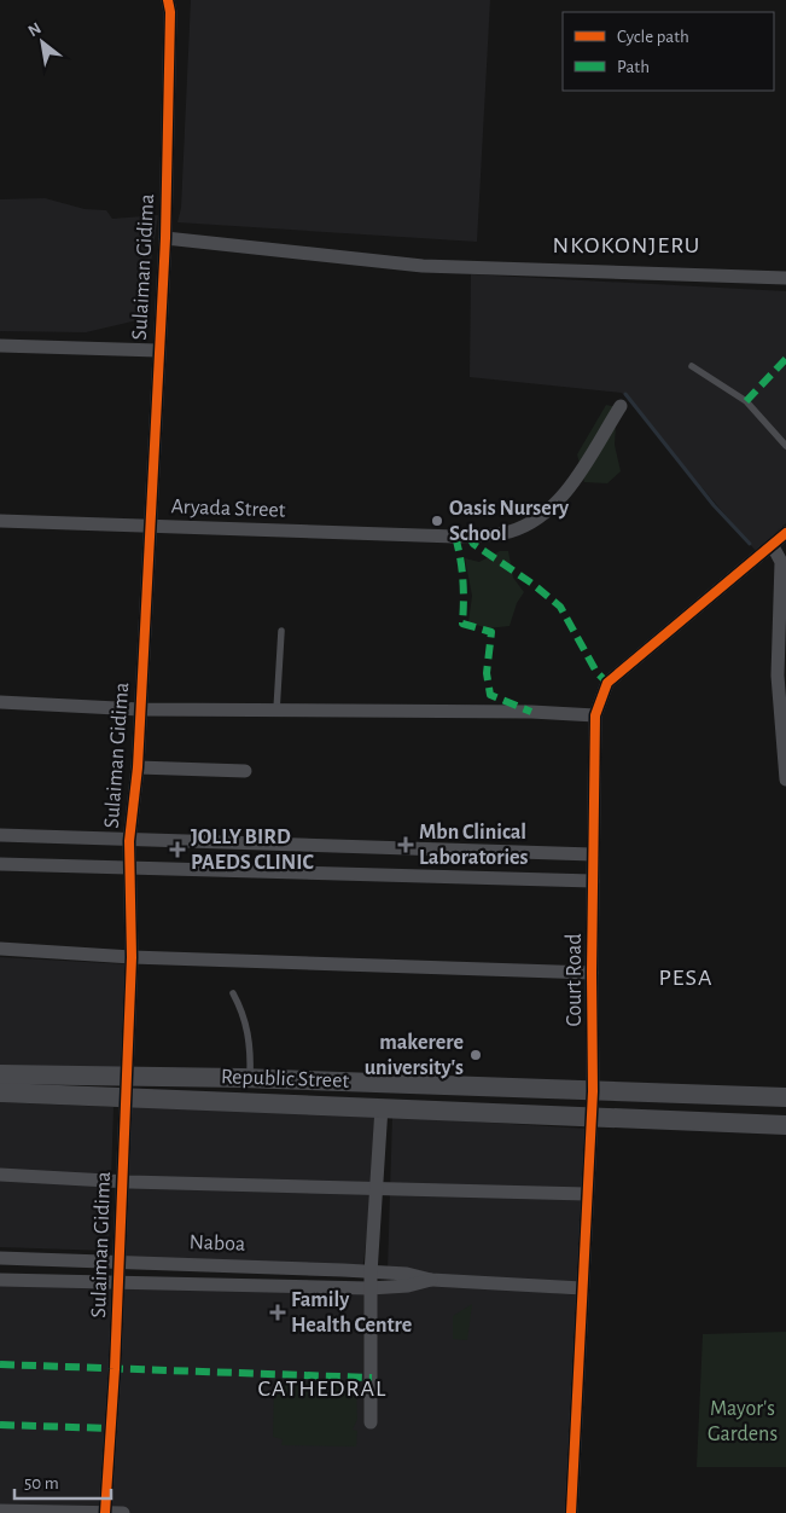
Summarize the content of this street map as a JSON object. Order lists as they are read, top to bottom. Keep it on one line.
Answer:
{"streets":{"main road":["Republic Street"],"street":["Sulaiman Gidima","Aryada Street","Court Road","Naboa"]},"crossings":[["Sulaiman Gidima","Aryada Street"],["Sulaiman Gidima","Republic Street"],["Sulaiman Gidima","Naboa"],["Court Road","Republic Street"],["Court Road","Naboa"]],"districts":["NKOKONJERU","PESA","CATHEDRAL"],"parks":["Mayor's Gardens"],"places":{"other":["Oasis Nursery School","makerere university's"],"health":["Mbn Clinical Laboratories","JOLLY BIRD PAEDS CLINIC","Family Health Centre"]},"legend":["Cycle path","Path"],"scale_bar":"50 m","north":"top left"}
